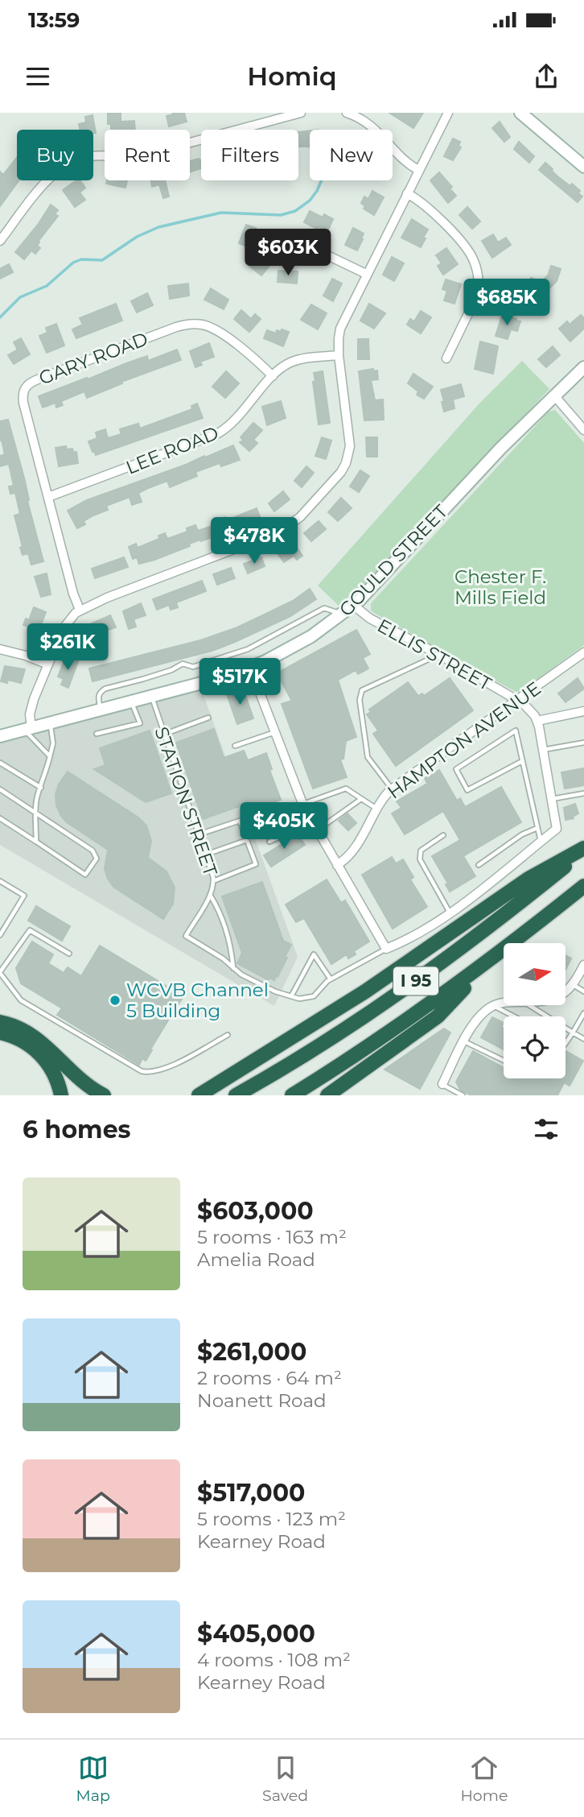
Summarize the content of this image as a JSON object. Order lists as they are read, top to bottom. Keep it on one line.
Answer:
{"streets":{"highway":["I 95"],"main road":["GOULD STREET"],"street":["GARY ROAD","LEE ROAD","ELLIS STREET","HAMPTON AVENUE"],"lane":["STATION STREET"]},"crossings":[["GARY ROAD","LEE ROAD"],["GOULD STREET","ELLIS STREET"],["GOULD STREET","STATION STREET"],["ELLIS STREET","HAMPTON AVENUE"]],"parks":["Chester F. Mills Field"],"places":["WCVB Channel 5 Building"],"north":"right","page":{"status":"13:59","header":"Homiq","chip":["Buy","Rent","Filters","New"],"price":["$603K","$685K","$478K","$261K","$517K","$405K"],"heading":"6 homes","list":[{"name":"$603,000","note":"5 rooms · 163 m² · Amelia Road"},{"name":"$261,000","note":"2 rooms · 64 m² · Noanett Road"},{"name":"$517,000","note":"5 rooms · 123 m² · Kearney Road"},{"name":"$405,000","note":"4 rooms · 108 m² · Kearney Road"}],"tabs":["Map","Saved","Home"]}}
